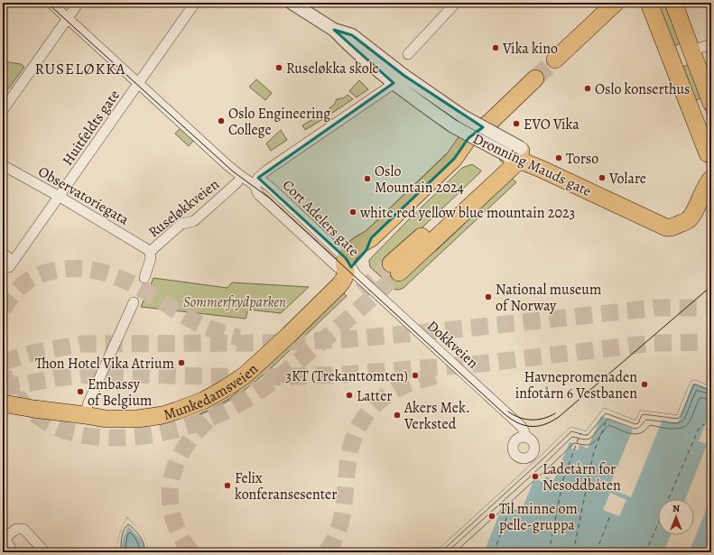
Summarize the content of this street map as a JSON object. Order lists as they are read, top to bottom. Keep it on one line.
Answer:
{"streets":{"highway":["Dronning Mauds gate","Munkedamsveien"],"street":["Huitfeldts gate","Observatoriegata","Ruseløkkveien","Cort Adelers gate","Dokkveien"]},"crossings":[["Huitfeldts gate","Observatoriegata"],["Huitfeldts gate","Cort Adelers gate"],["Dronning Mauds gate","Cort Adelers gate"],["Observatoriegata","Ruseløkkveien"],["Cort Adelers gate","Dokkveien"],["Cort Adelers gate","Munkedamsveien"],["Dokkveien","Munkedamsveien"]],"districts":["RUSELØKKA"],"parks":["Sommerfrydparken"],"places":["Vika kino","Ruseløkka skole","Oslo konserthus","Oslo Engineering College","EVO Vika","Torso","Volare","Oslo Mountain 2024","white red yellow blue mountain 2023","National museum of Norway","Thon Hotel Vika Atrium","3KT (Trekanttomten)","Havnepromenaden infotårn 6 Vestbanen","Embassy of Belgium","Latter","Akers Mek. Verksted","Ladetårn for Nesoddbåten","Felix konferansesenter","Til minne om pelle-gruppa"],"north":"top"}
